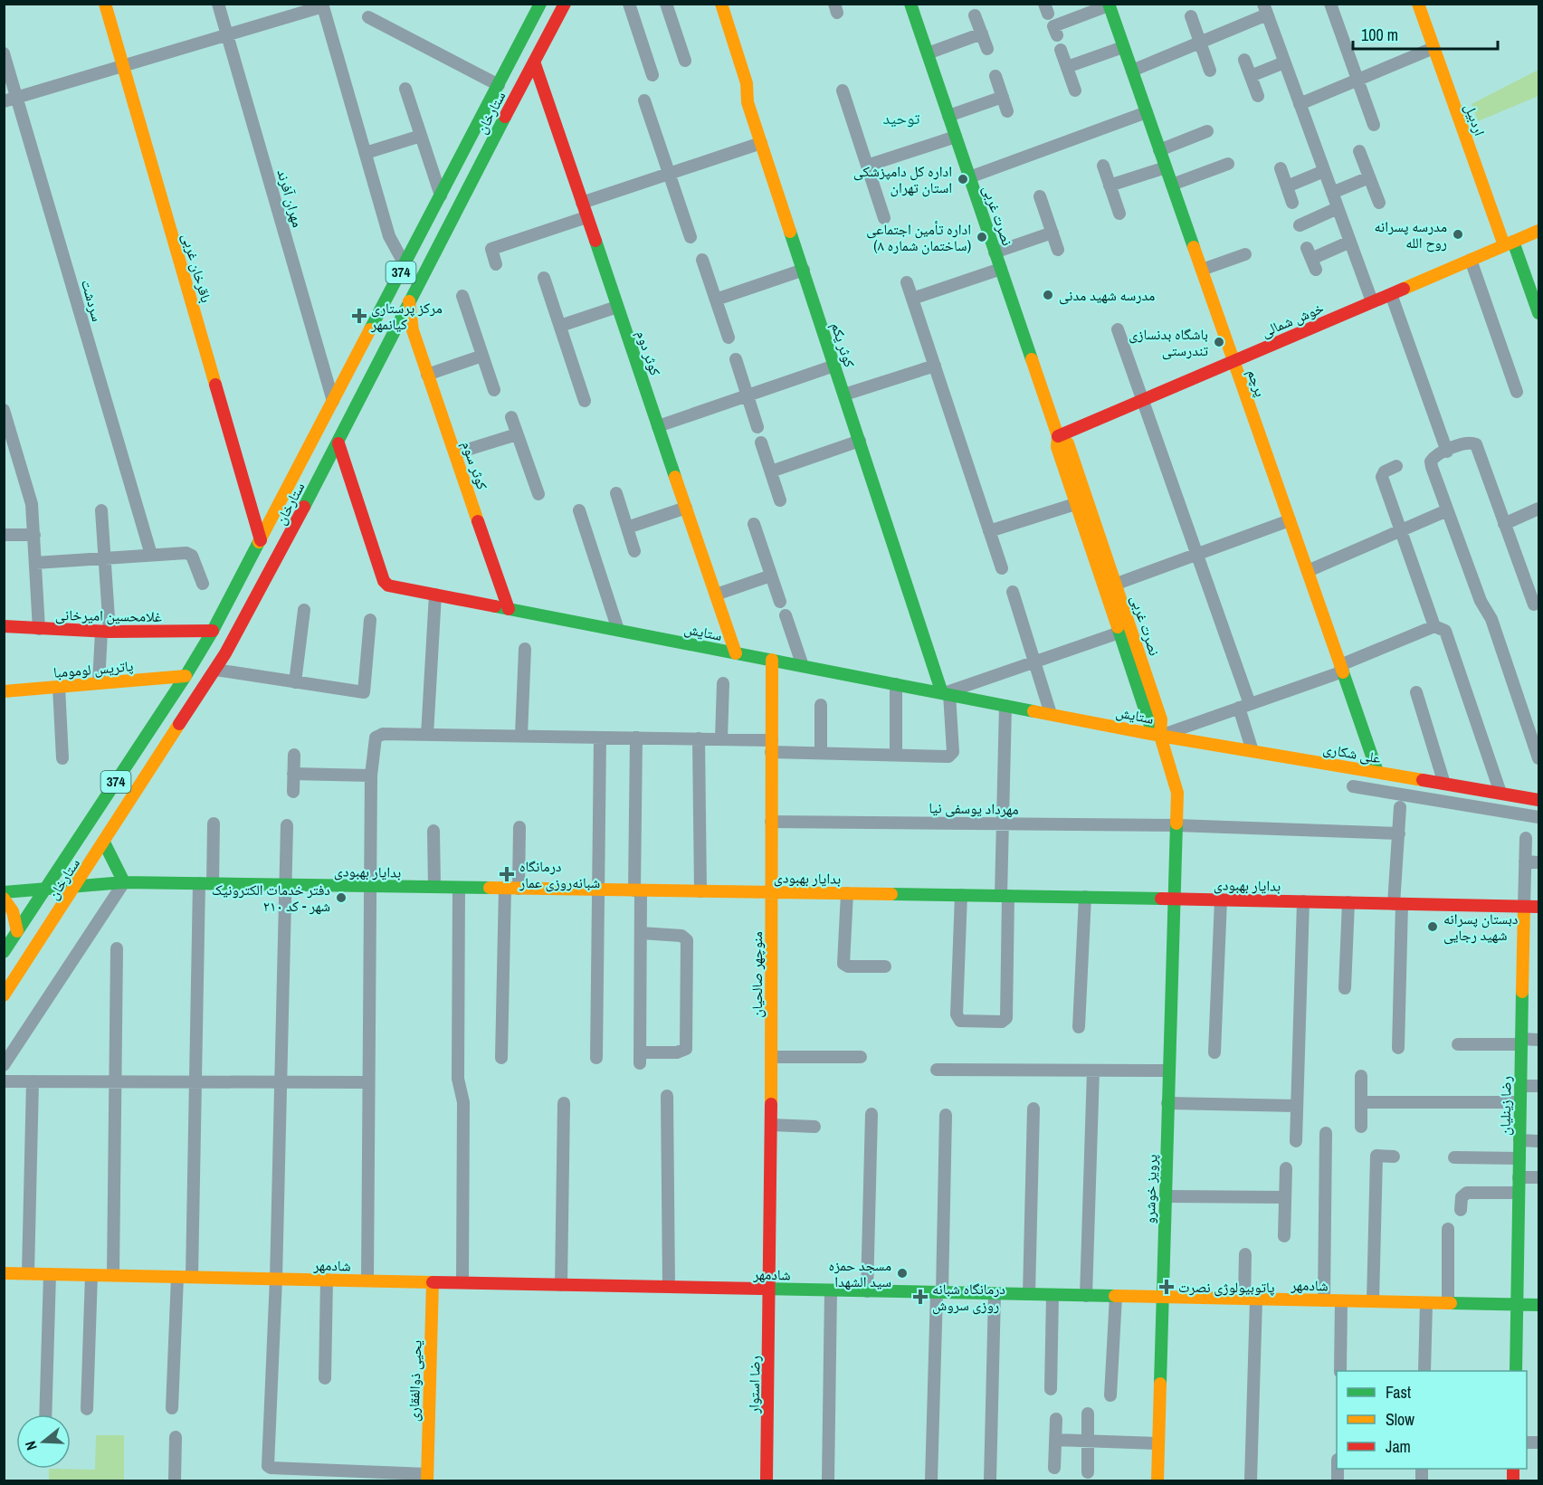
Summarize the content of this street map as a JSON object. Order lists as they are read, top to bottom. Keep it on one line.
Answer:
{"streets":{"main road":["ستارخان","اردبیل","نصرت غربی","باقرخان غربی","374","خوش شمالی","کوثر یکم","کوثر دوم","پرچم","کوثر سوم","غلامحسین امیرخانی","ستایش","پاتریس لومومبا","علی شکاری","بدایار بهبودی","منوچهر صالحیان","رضا زینلیان","پرویز خوشرو","شادمهر","یحیی ذوالفقاری","رضا استوار"],"street":["مهران آفرند","سردشت","مهرداد یوسفی نیا"]},"crossings":[["ستارخان","مهران آفرند"],["ستارخان","باقرخان غربی"],["ستارخان","کوثر دوم"],["ستارخان","کوثر سوم"],["ستارخان","غلامحسین امیرخانی"],["ستارخان","ستایش"],["ستارخان","پاتریس لومومبا"],["ستارخان","بدایار بهبودی"],["اردبیل","خوش شمالی"],["نصرت غربی","خوش شمالی"],["نصرت غربی","ستایش"],["نصرت غربی","علی شکاری"],["نصرت غربی","مهرداد یوسفی نیا"],["نصرت غربی","بدایار بهبودی"],["نصرت غربی","پرویز خوشرو"],["خوش شمالی","پرچم"],["کوثر یکم","ستایش"],["کوثر دوم","ستایش"],["پرچم","علی شکاری"],["کوثر سوم","ستایش"],["ستایش","علی شکاری"],["ستایش","منوچهر صالحیان"],["مهرداد یوسفی نیا","منوچهر صالحیان"],["بدایار بهبودی","منوچهر صالحیان"],["بدایار بهبودی","رضا زینلیان"],["بدایار بهبودی","پرویز خوشرو"],["منوچهر صالحیان","شادمهر"],["منوچهر صالحیان","رضا استوار"],["رضا زینلیان","شادمهر"],["پرویز خوشرو","شادمهر"],["شادمهر","یحیی ذوالفقاری"],["شادمهر","رضا استوار"]],"districts":["توحید"],"places":{"other":["اداره کل دامپزشکی استان تهران","مدرسه پسرانه روح الله","اداره تأمین اجتماعی (ساختمان شماره ۸)","مدرسه شهید مدنی","باشگاه بدنسازی تندرستی","دفتر خدمات الکترونیک شهر - کد ۲۱۰","دبستان پسرانه شهید رجایی","مسجد حمزه سید الشهدا"],"health":["مرکز پرستاری کیانمهر","درمانگاه شبانه‌روزی عمار","پاتوبیولوژی نصرت","درمانگاه شبانه روزی سروش"]},"legend":["Fast","Slow","Jam"],"scale_bar":"100 m","north":"left"}
